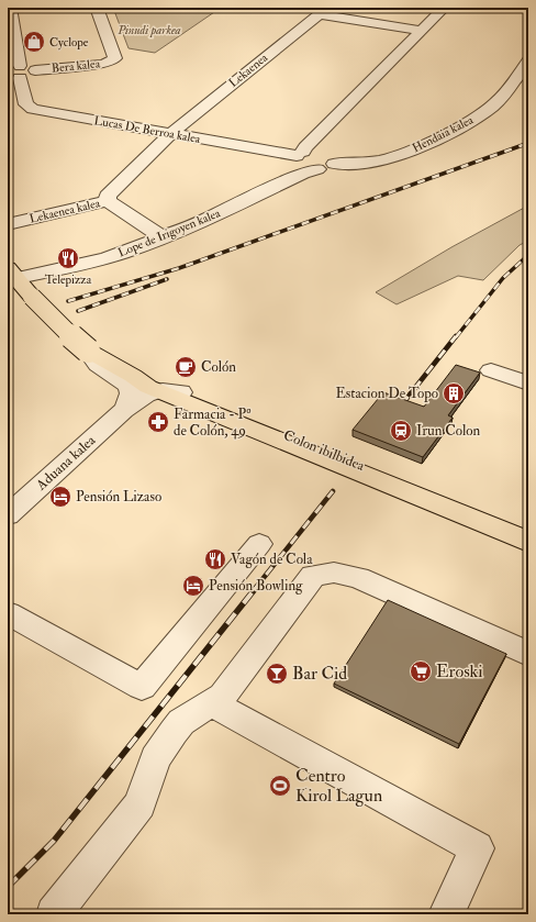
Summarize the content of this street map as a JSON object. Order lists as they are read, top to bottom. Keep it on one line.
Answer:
{"streets":{"main road":["Colon ibilbidea"],"street":["Bera kalea","Lekaenea","Lucas De Berroa kalea","Hendaia kalea","Lekaenea kalea","Lope de Irigoyen kalea","Aduana kalea"]},"crossings":[["Bera kalea","Lucas De Berroa kalea"],["Lekaenea","Lucas De Berroa kalea"],["Lekaenea","Lekaenea kalea"],["Lucas De Berroa kalea","Lekaenea kalea"],["Hendaia kalea","Lope de Irigoyen kalea"],["Colon ibilbidea","Aduana kalea"]],"parks":["Pinudi parkea"],"places":{"shop":["Cyclope"],"restaurant":["Telepizza","Vagón de Cola"],"cafe":["Colón"],"building":["Estacion De Topo"],"pharmacy":["Farmacia - Pº de Colón, 49"],"station":["Irun Colon"],"hotel":["Pensión Lizaso","Pensión Bowling"],"supermarket":["Eroski"],"bar":["Bar Cid"],"sports":["Centro Kirol Lagun"]}}
